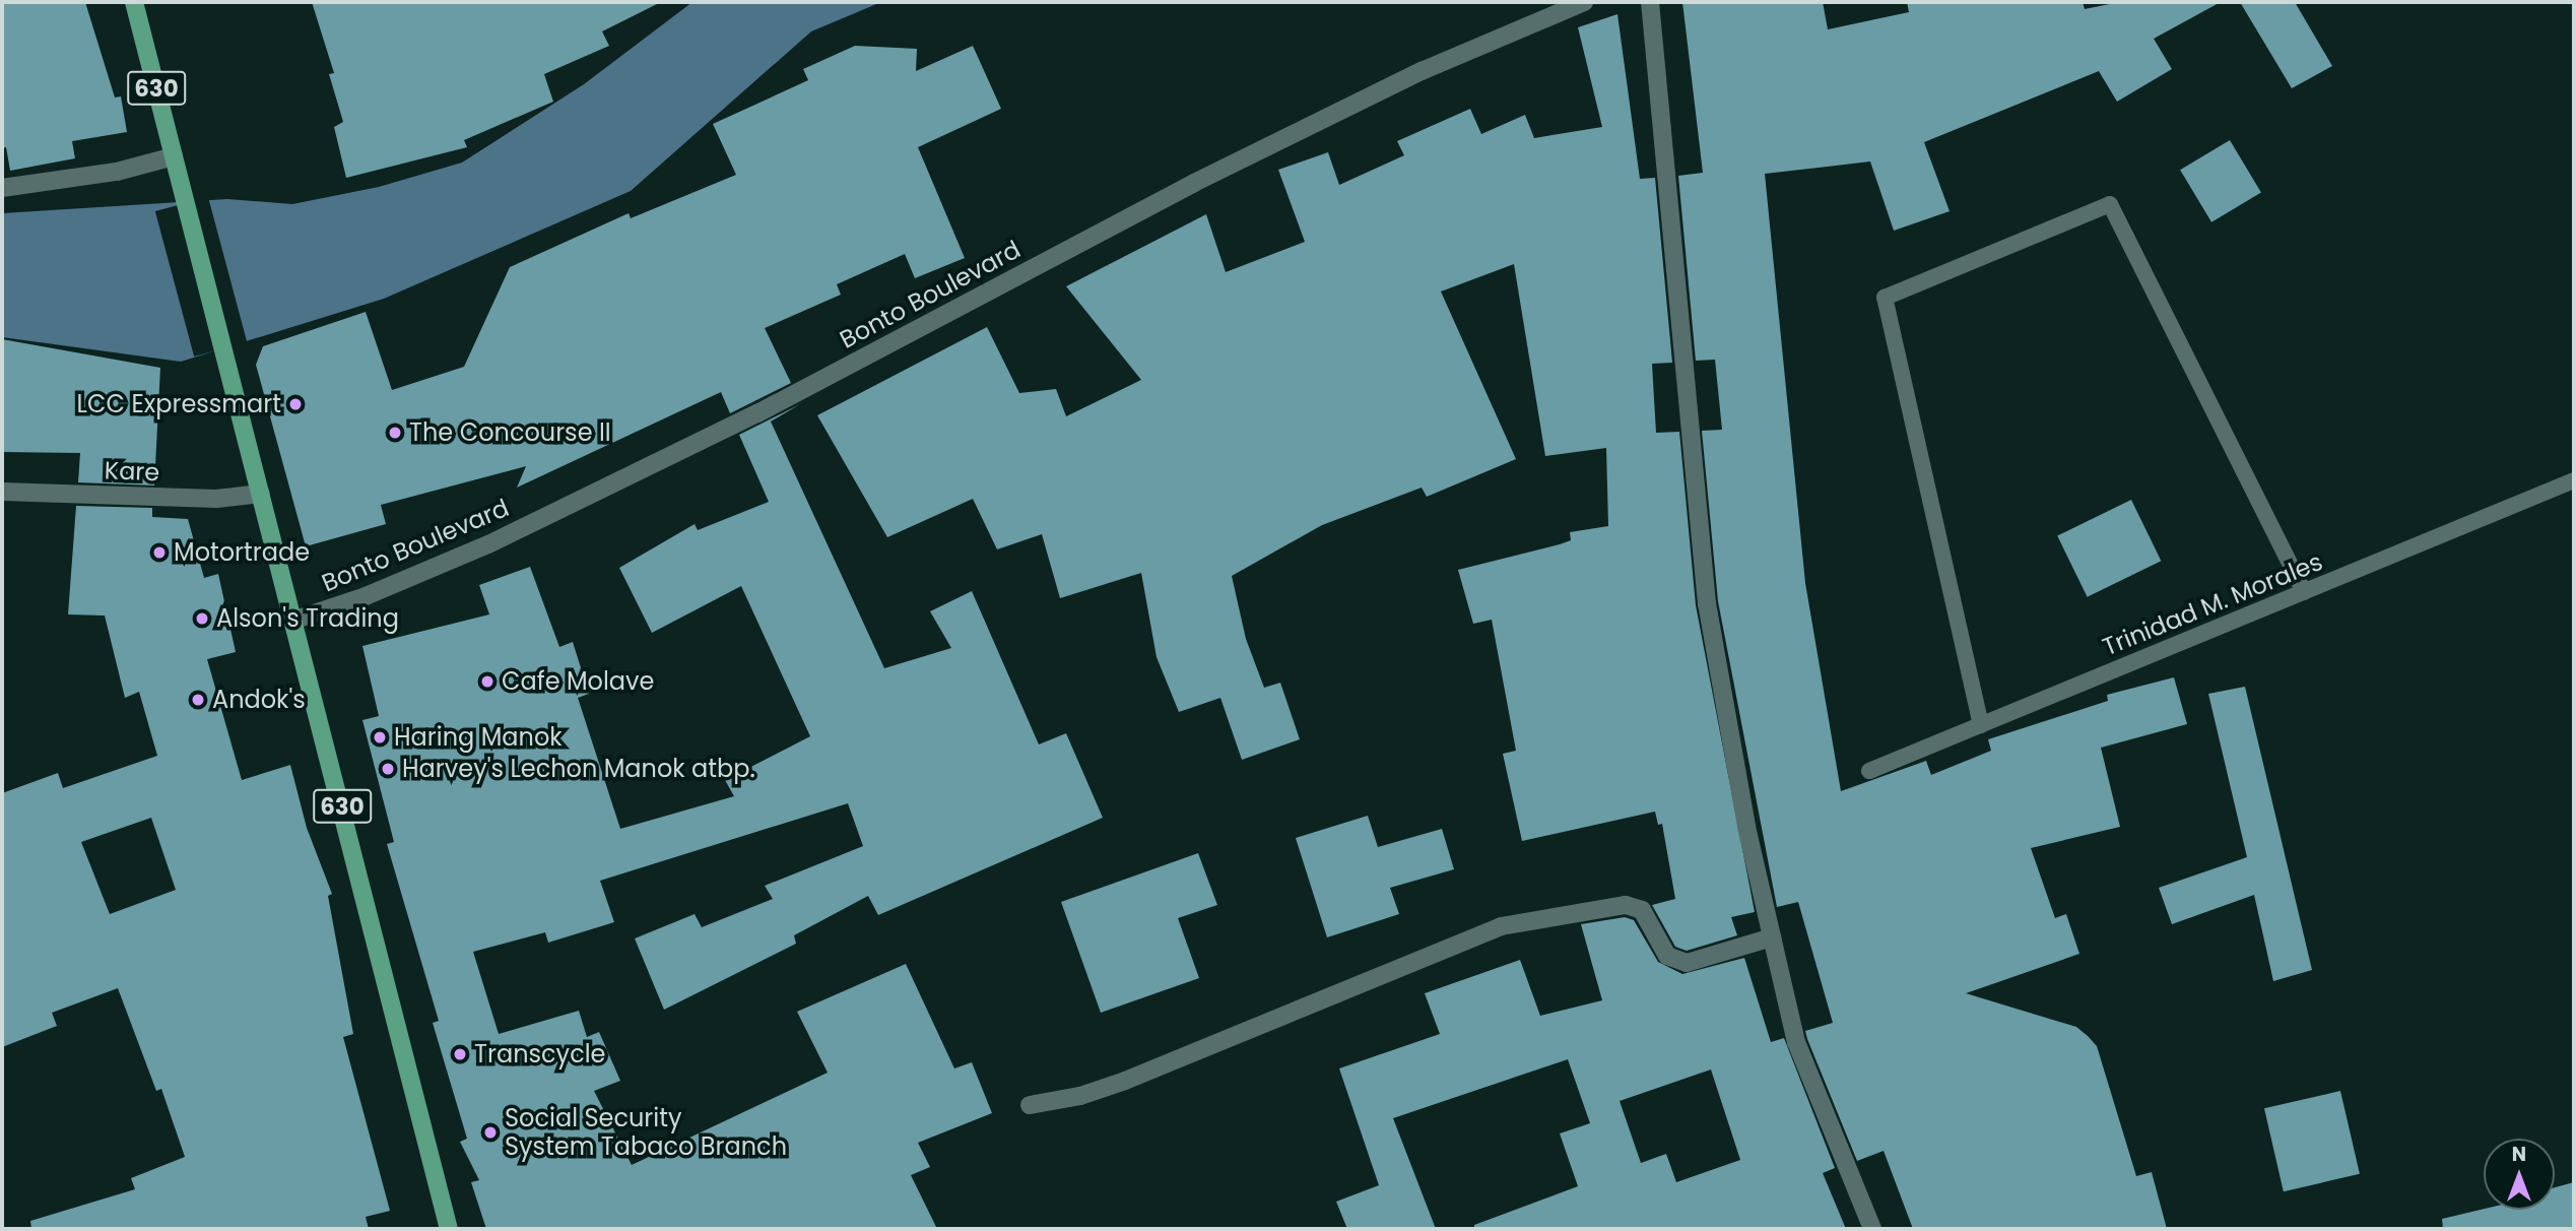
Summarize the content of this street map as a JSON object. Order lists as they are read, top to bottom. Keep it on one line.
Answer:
{"streets":{"main road":["630"],"street":["Bonto Boulevard","Kare"],"lane":["Trinidad M. Morales"]},"crossings":[["630","Bonto Boulevard"],["630","Kare"]],"places":["LCC Expressmart","The Concourse II","Motortrade","Alson's Trading","Cafe Molave","Andok's","Haring Manok","Harvey's Lechon Manok atbp.","Transcycle","Social Security System Tabaco Branch"],"north":"top"}
